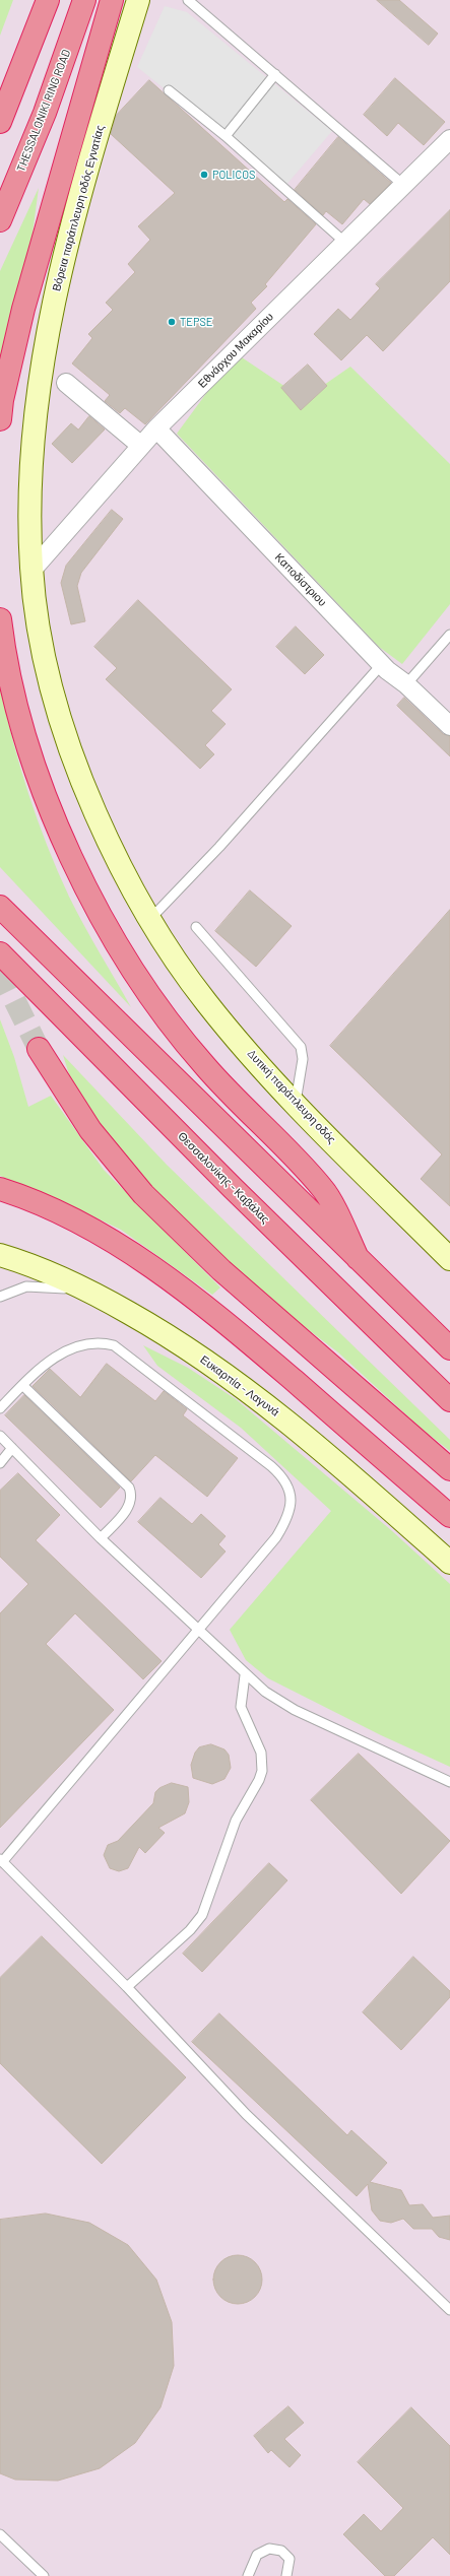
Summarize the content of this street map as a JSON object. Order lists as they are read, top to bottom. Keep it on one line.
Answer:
{"streets":{"highway":["THESSALONIKI RING ROAD","Θεσσαλονίκης - Καβάλας"],"street":["Βόρεια παράπλευρη οδός Εγνατίας","Εθνάρχου Μακαρίου","Καποδίστριου","Δυτική παράπλευρη οδός","Ευκαρπία - Λαγυνά"]},"crossings":[["Βόρεια παράπλευρη οδός Εγνατίας","Εθνάρχου Μακαρίου"],["Βόρεια παράπλευρη οδός Εγνατίας","Δυτική παράπλευρη οδός"],["Εθνάρχου Μακαρίου","Καποδίστριου"],["Εθνάρχου Μακαρίου","Δυτική παράπλευρη οδός"]],"places":["POLICOS","TEPSE"]}
